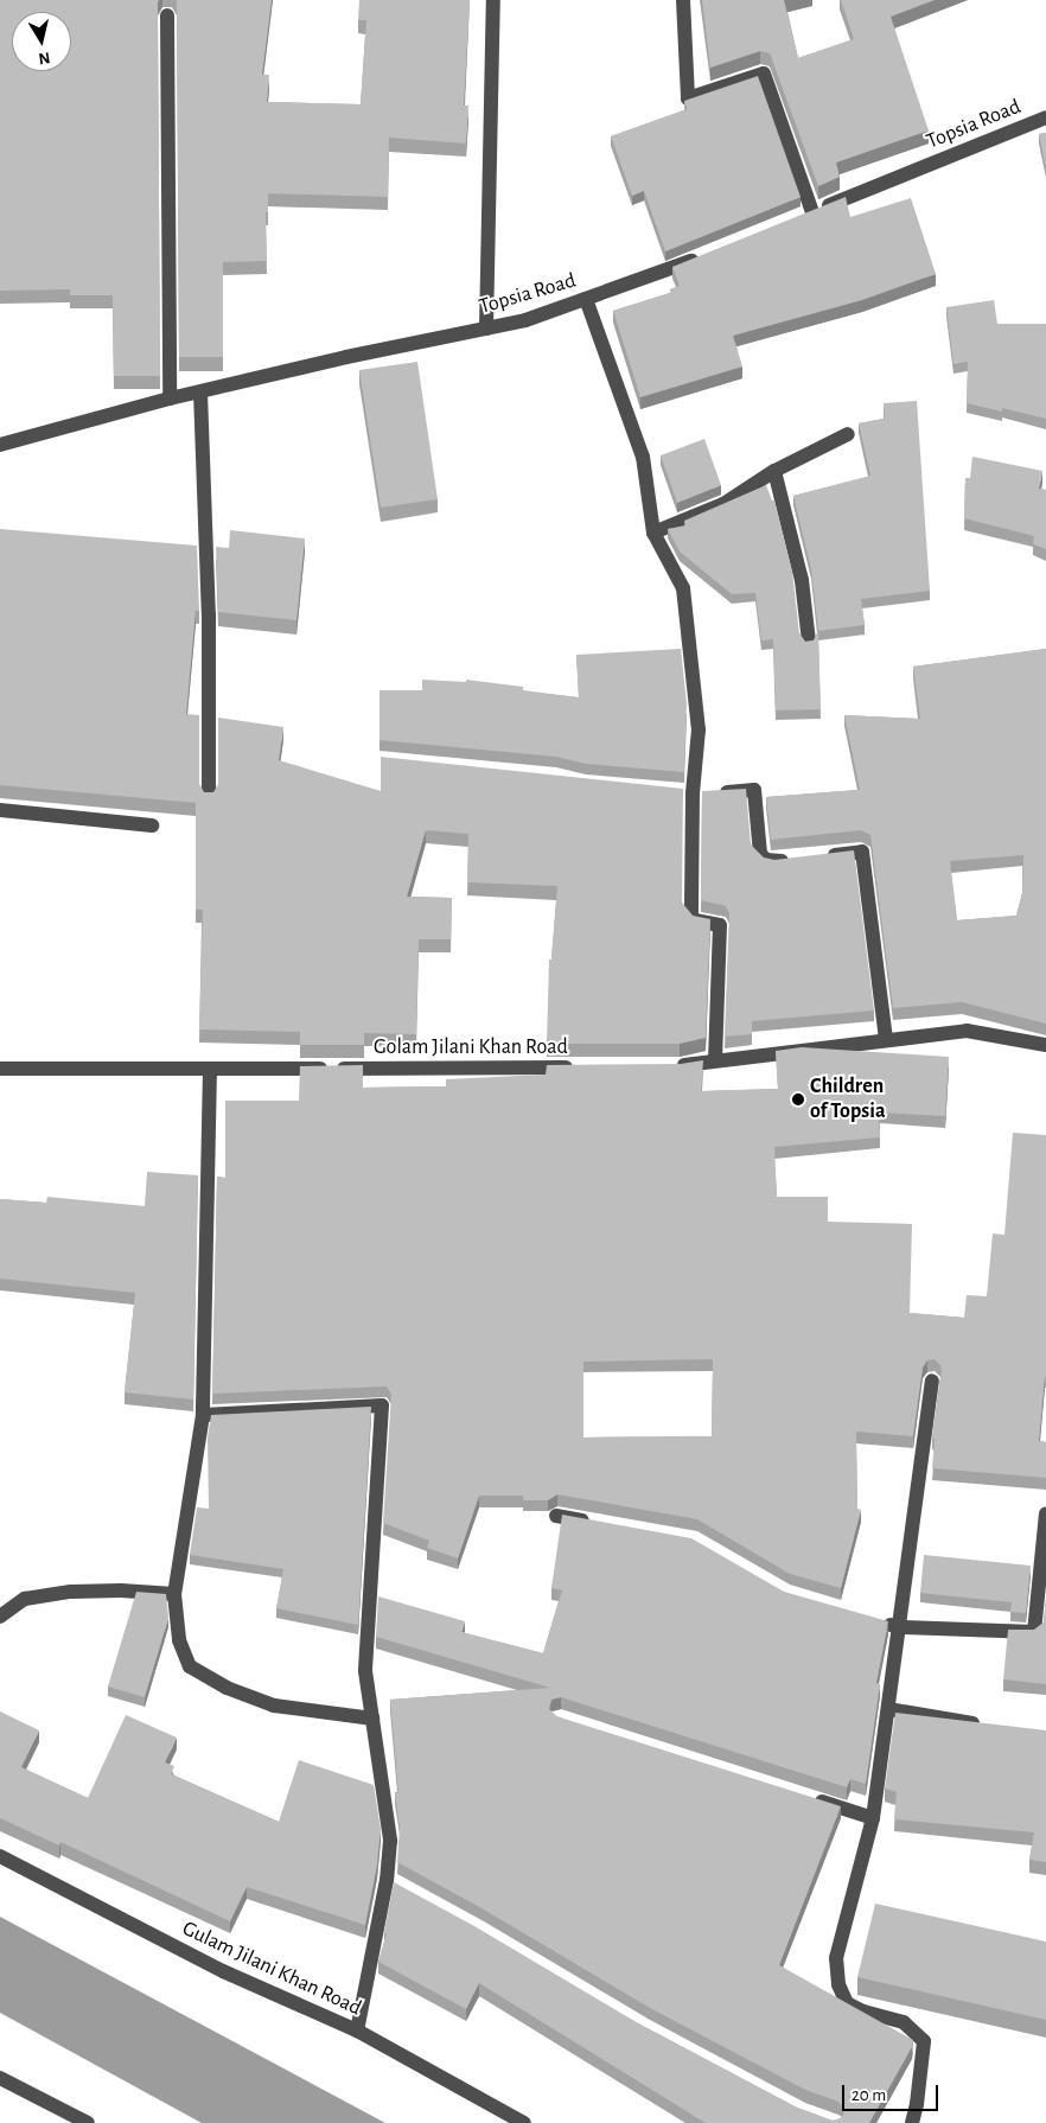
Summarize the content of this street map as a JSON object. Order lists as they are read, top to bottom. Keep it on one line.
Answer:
{"streets":{"street":["Topsia Road","Golam Jilani Khan Road","Gulam Jilani Khan Road"]},"places":["Children of Topsia"],"scale_bar":"20 m","north":"bottom"}
